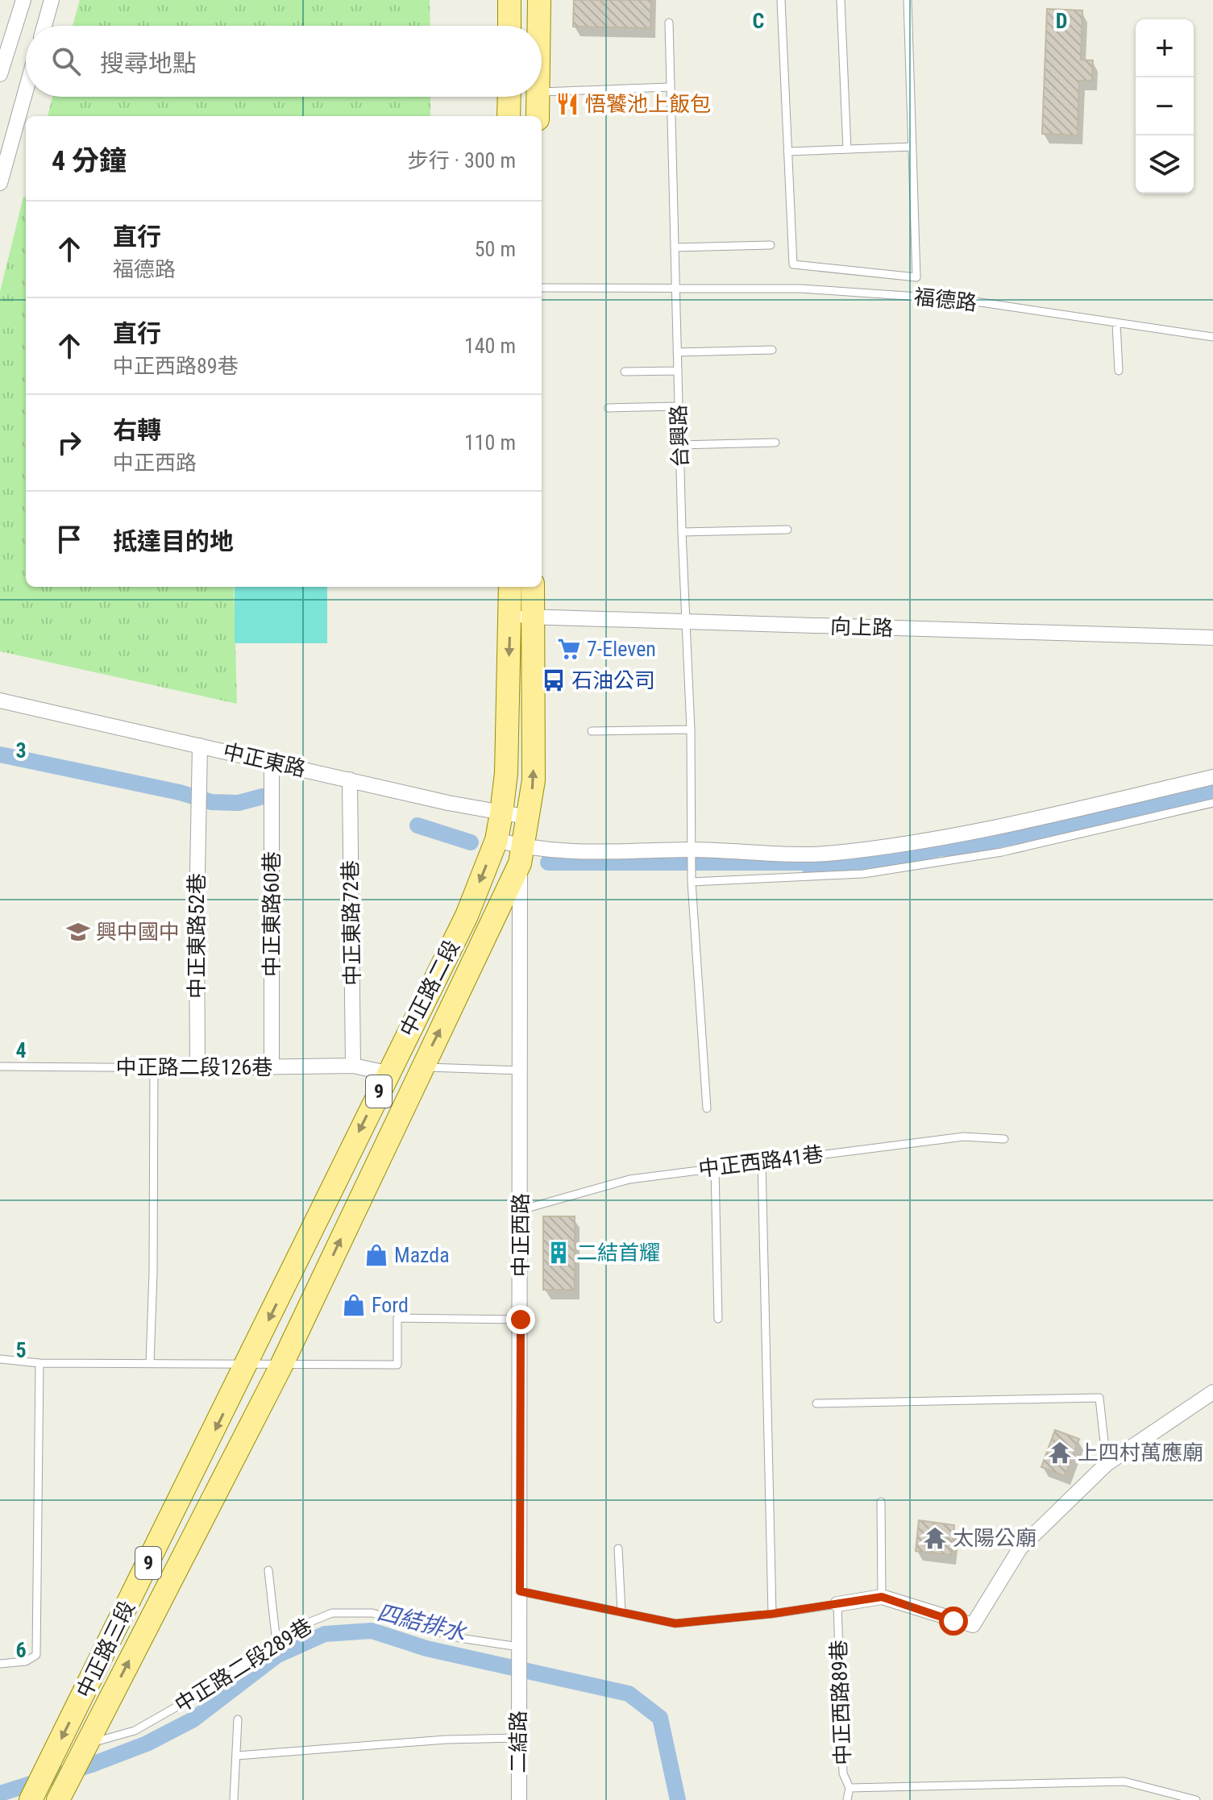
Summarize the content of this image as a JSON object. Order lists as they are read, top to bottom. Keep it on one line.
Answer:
{"streets":{"main road":["中正路二段","9","中正路三段"],"street":["向上路","中正東路","中正東路60巷","中正東路72巷","中正東路52巷","中正路二段126巷","中正西路","二結路"],"lane":["福德路","台興路","中正西路41巷","中正路二段289巷","中正西路89巷"]},"crossings":[["福德路","台興路"],["台興路","向上路"],["向上路","中正路二段"],["中正東路","中正東路60巷"],["中正東路","中正東路72巷"],["中正東路","中正東路52巷"],["中正東路","中正路二段"],["中正東路60巷","中正路二段126巷"],["中正東路72巷","中正路二段126巷"],["中正東路52巷","中正路二段126巷"],["中正路二段","中正路二段126巷"],["中正路二段","中正西路"],["中正路二段","中正路三段"],["9","中正路三段"],["9","中正路二段289巷"],["中正西路41巷","中正西路"],["中正西路","中正路二段289巷"],["中正西路","二結路"],["中正路三段","中正路二段289巷"]],"water":["四結排水"],"places":{"restaurant":["悟饕池上飯包"],"supermarket":["7-Eleven"],"bus stop":["石油公司"],"school or university":["興中國中"],"building":["二結首耀"],"shop":["Mazda","Ford"],"temple":["上四村萬應廟","太陽公廟"]},"page":{"map_buttons":["+","−"],"search":"搜尋地點","heading":["4 分鐘","步行 · 300 m"],"list":[["直行","福德路","50 m"],["直行","中正西路89巷","140 m"],["右轉","中正西路","110 m"],"抵達目的地"]},"grid":{"columns":["C","D"],"rows":["3","4","5","6"]}}
